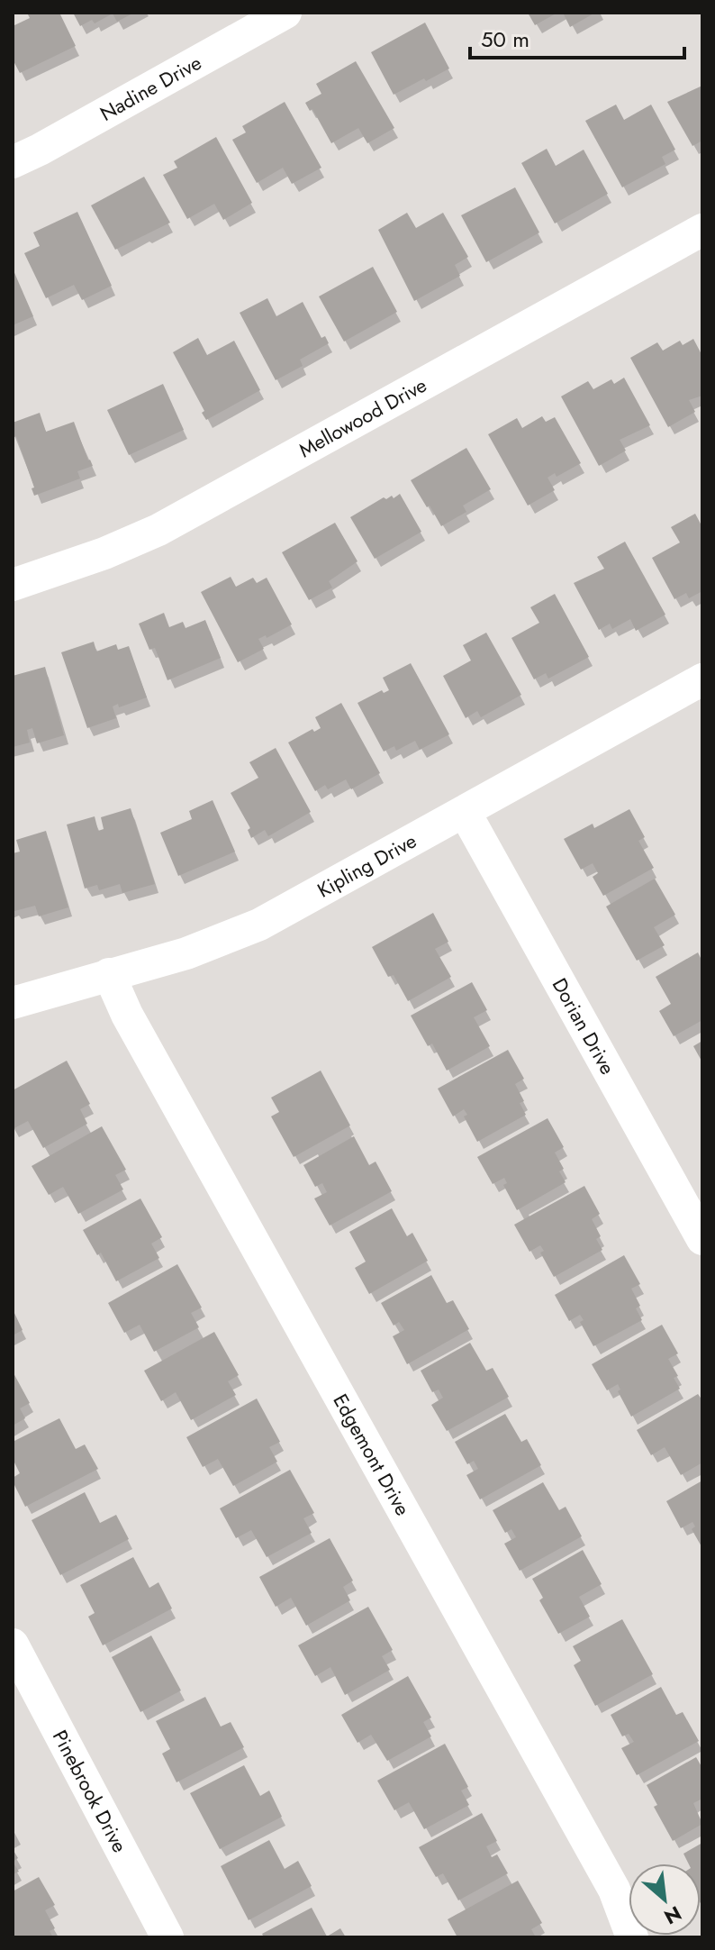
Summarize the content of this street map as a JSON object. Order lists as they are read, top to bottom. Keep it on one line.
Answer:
{"streets":{"street":["Nadine Drive","Mellowood Drive","Kipling Drive","Dorian Drive","Edgemont Drive","Pinebrook Drive"]},"crossings":[["Kipling Drive","Dorian Drive"],["Kipling Drive","Edgemont Drive"]],"scale_bar":"50 m","north":"bottom right"}
